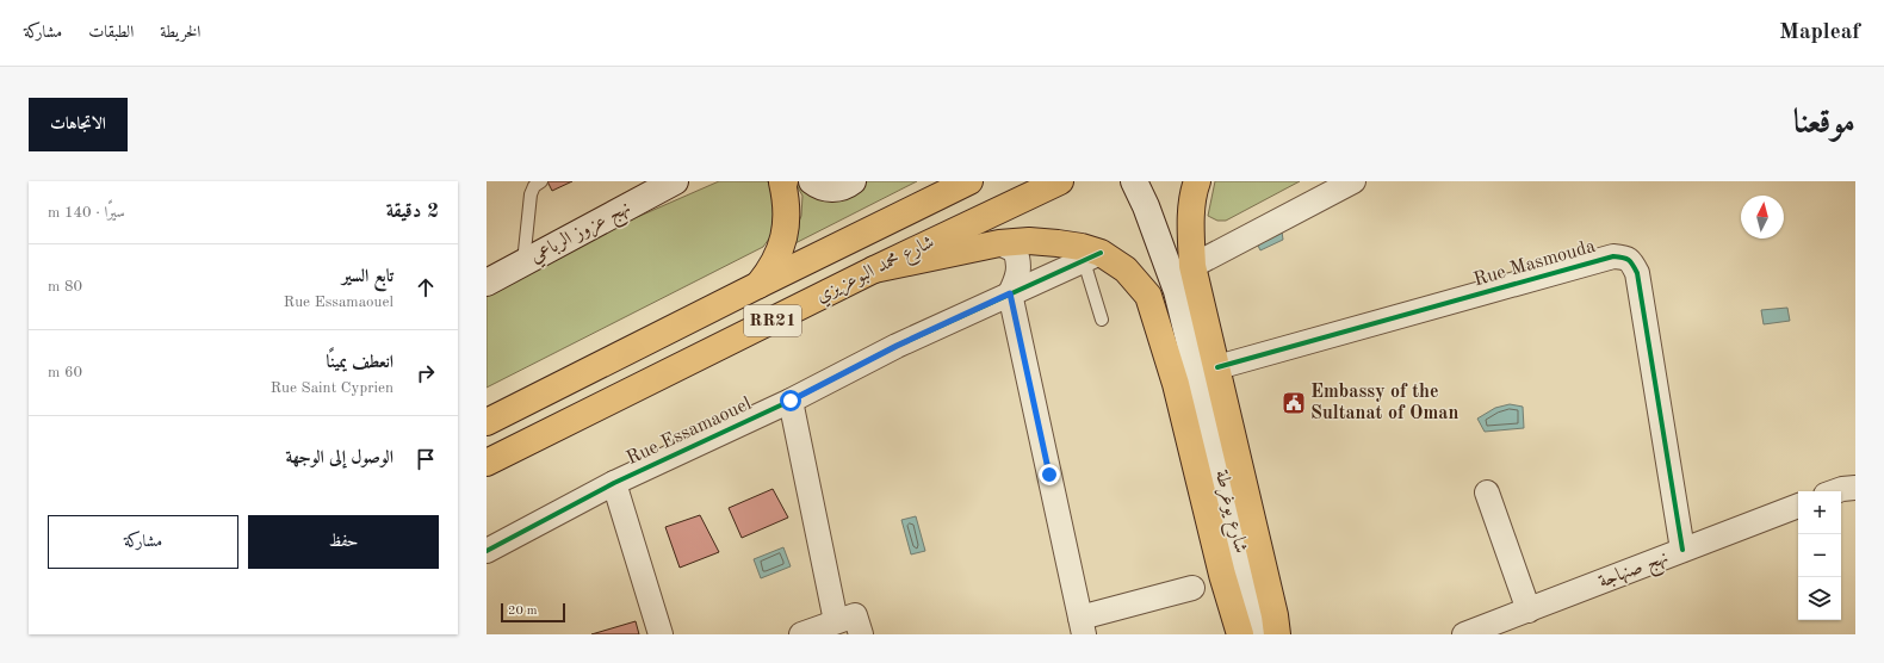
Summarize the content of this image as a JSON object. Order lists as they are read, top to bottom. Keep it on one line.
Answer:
{"streets":{"highway":["شارع محمد البوعزيزي","RR21"],"main road":["نهج عزوز الرباعي","شارع يوغرطة"],"street":["Rue Masmouda","Rue Essamaouel","نهج صنهاجة"]},"crossings":[["Rue Masmouda","نهج صنهاجة"]],"places":{"public building":["Embassy of the Sultanat of Oman"]},"scale_bar":"20 m","north":"top","page":{"header":"Mapleaf","nav":["الخريطة","الطبقات","مشاركة"],"title":"موقعنا","buttons":["الاتجاهات",["حفظ","مشاركة"]],"heading":["2 دقيقة","سيرًا · 140 m"],"list":[["تابع السير","Rue Essamaouel","80 m"],["انعطف يمينًا","Rue Saint Cyprien","60 m"],"الوصول إلى الوجهة"],"map_buttons":["+","−"],"scale":"20 m"}}
